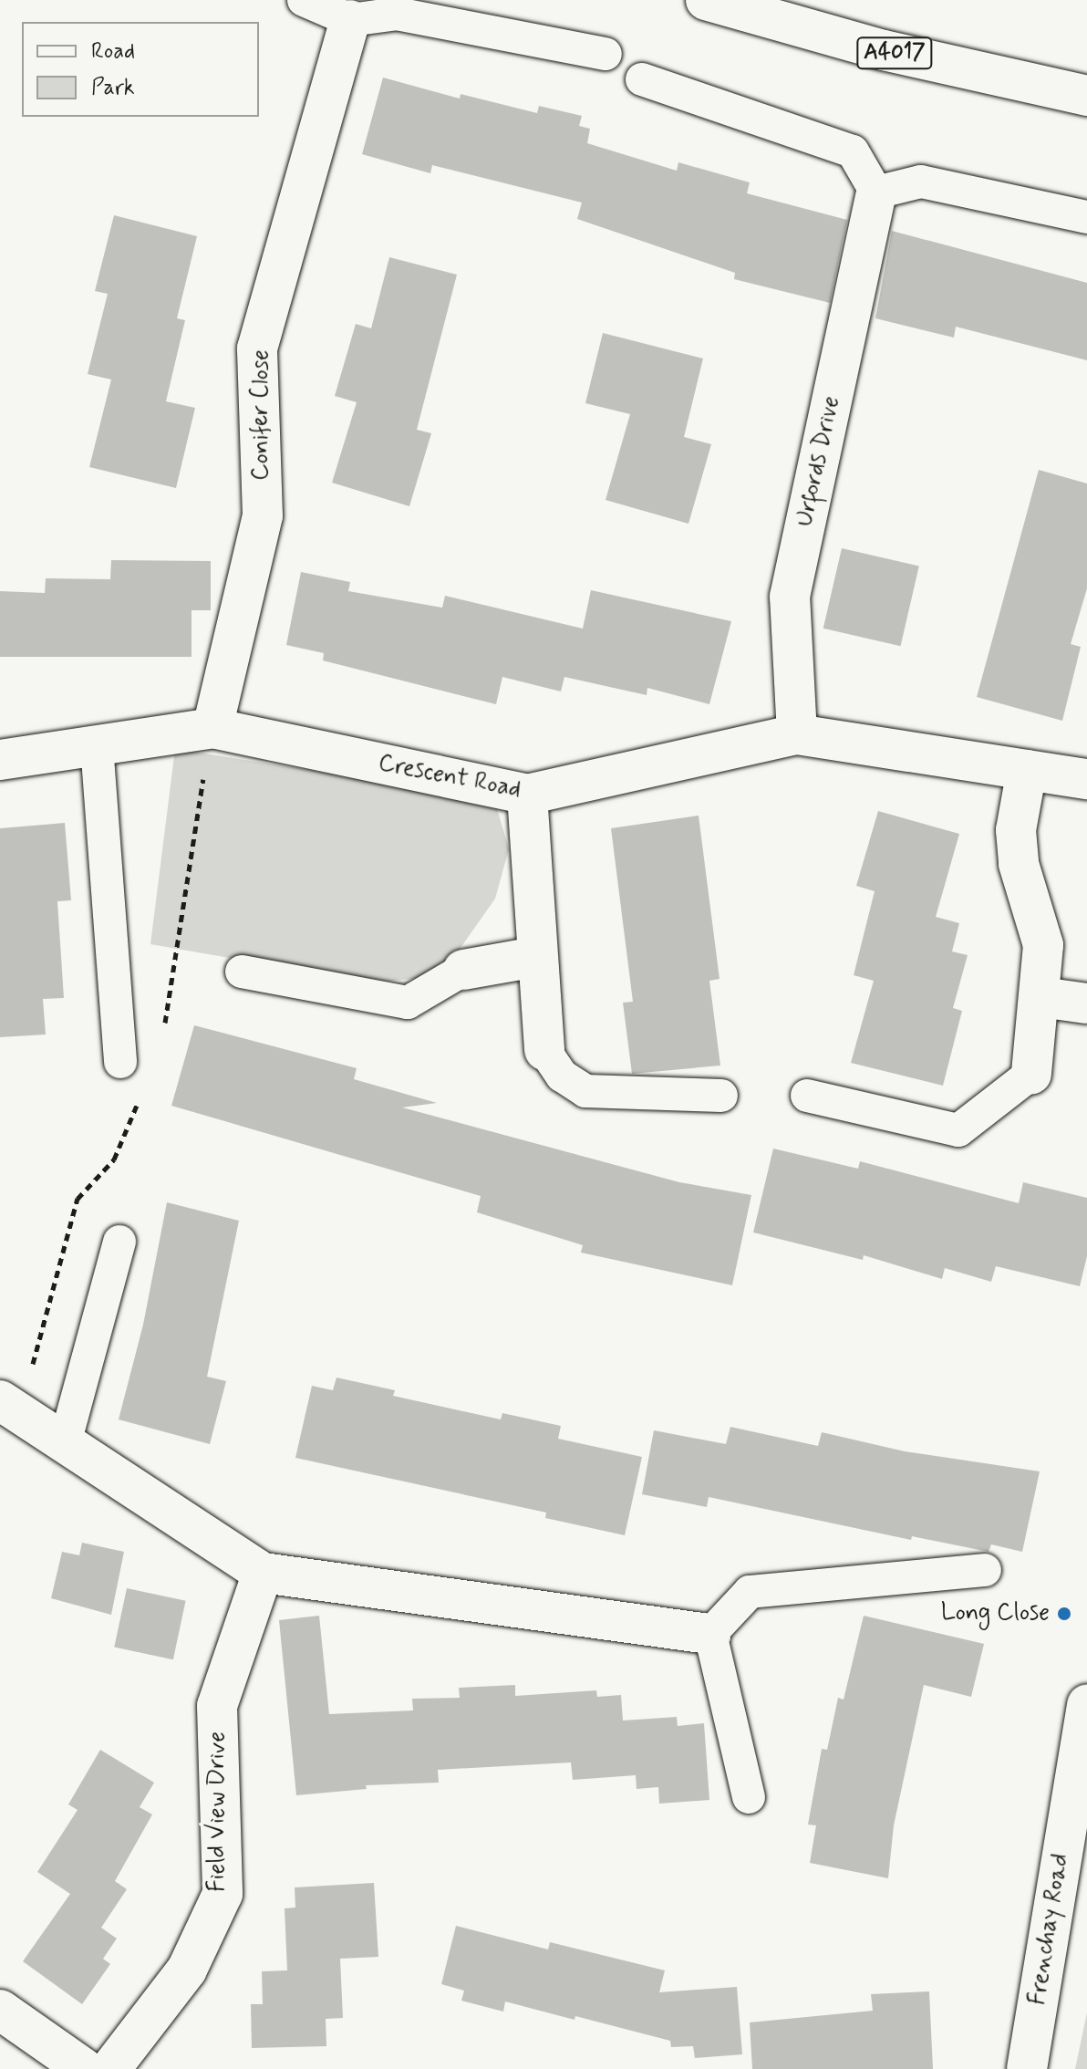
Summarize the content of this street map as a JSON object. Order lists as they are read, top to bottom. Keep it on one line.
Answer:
{"streets":{"street":["A4017","Conifer Close","Urfords Drive","Crescent Road","Field View Drive","Frenchay Road"]},"crossings":[["Conifer Close","Crescent Road"],["Urfords Drive","Crescent Road"]],"places":["Long Close"],"legend":["Road","Park"]}
